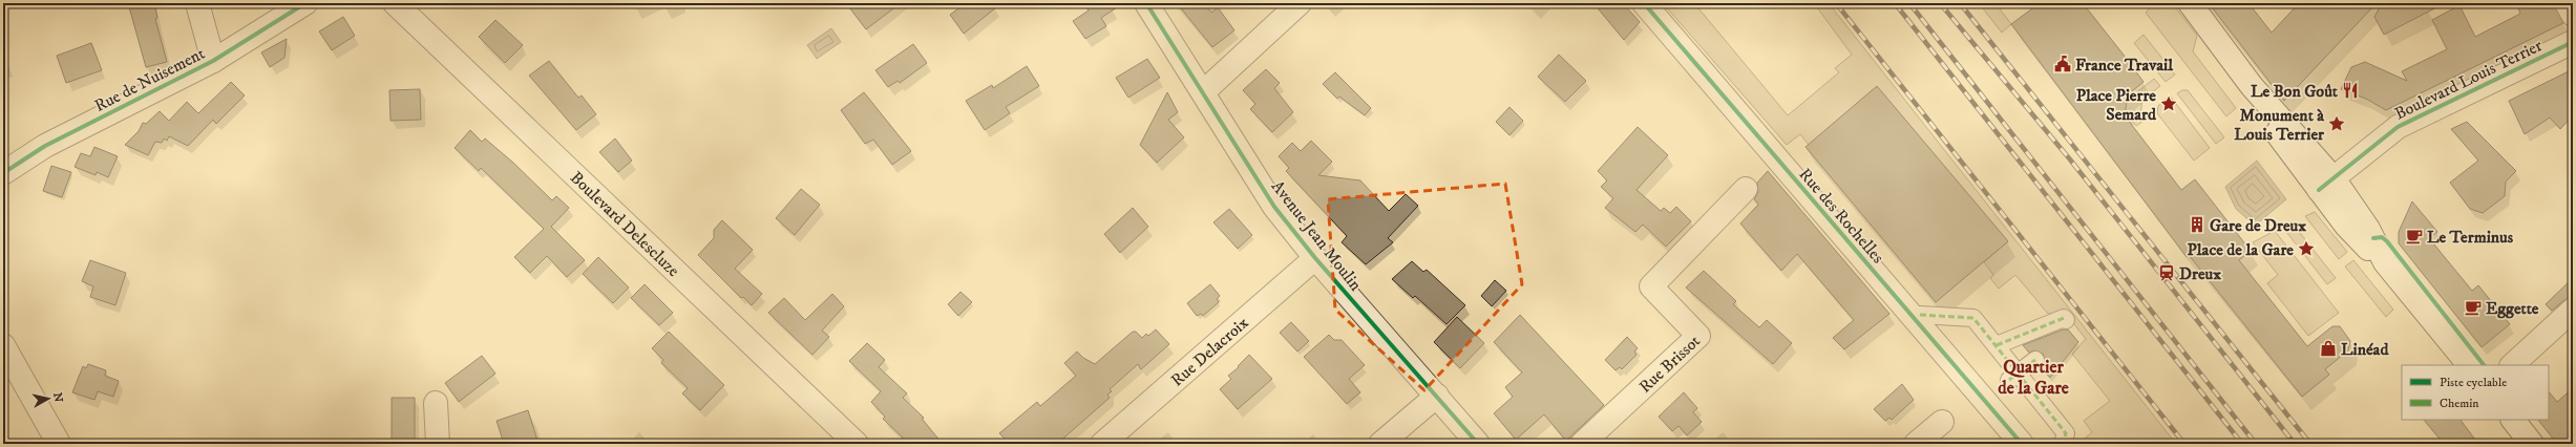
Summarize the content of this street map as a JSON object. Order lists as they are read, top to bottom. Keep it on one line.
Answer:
{"streets":{"street":["Rue de Nuisement","Boulevard Louis Terrier","Rue des Rochelles","Boulevard Delescluze","Avenue Jean Moulin","Rue Delacroix","Rue Brissot"]},"crossings":[["Avenue Jean Moulin","Rue Delacroix"]],"districts":["Quartier de la Gare"],"places":{"public building":["France Travail"],"restaurant":["Le Bon Goût"],"place":["Place Pierre Semard","Monument à Louis Terrier","Place de la Gare"],"building":["Gare de Dreux"],"cafe":["Le Terminus","Eggette"],"station":["Dreux"],"shop":["Linéad"]},"legend":["Piste cyclable","Chemin"],"north":"right"}
